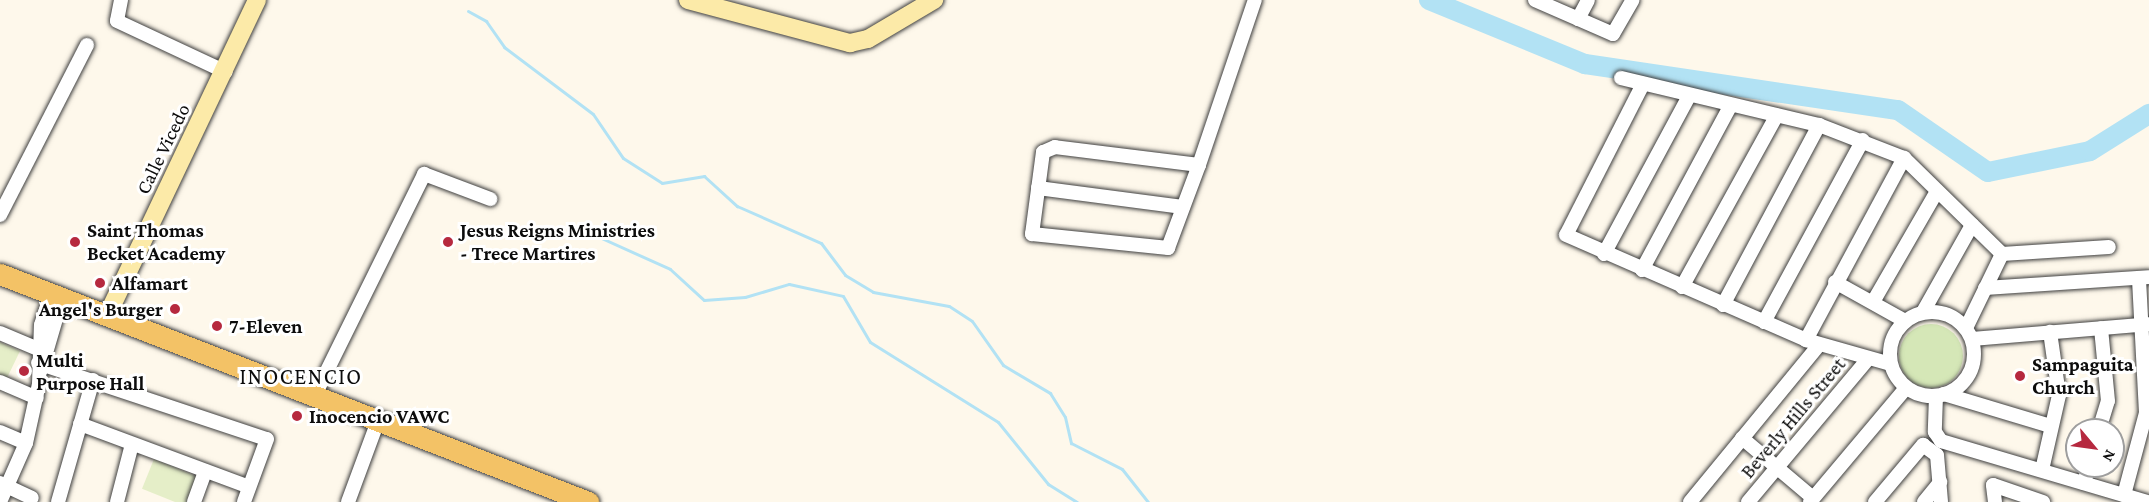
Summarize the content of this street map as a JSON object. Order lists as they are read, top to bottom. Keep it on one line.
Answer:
{"streets":{"street":["Calle Vicedo","Beverly Hills Street"]},"districts":["INOCENCIO"],"places":["Saint Thomas Becket Academy","Jesus Reigns Ministries - Trece Martires","Alfamart","Angel's Burger","7-Eleven","Multi Purpose Hall","Sampaguita Church","Inocencio VAWC"],"north":"bottom right"}
